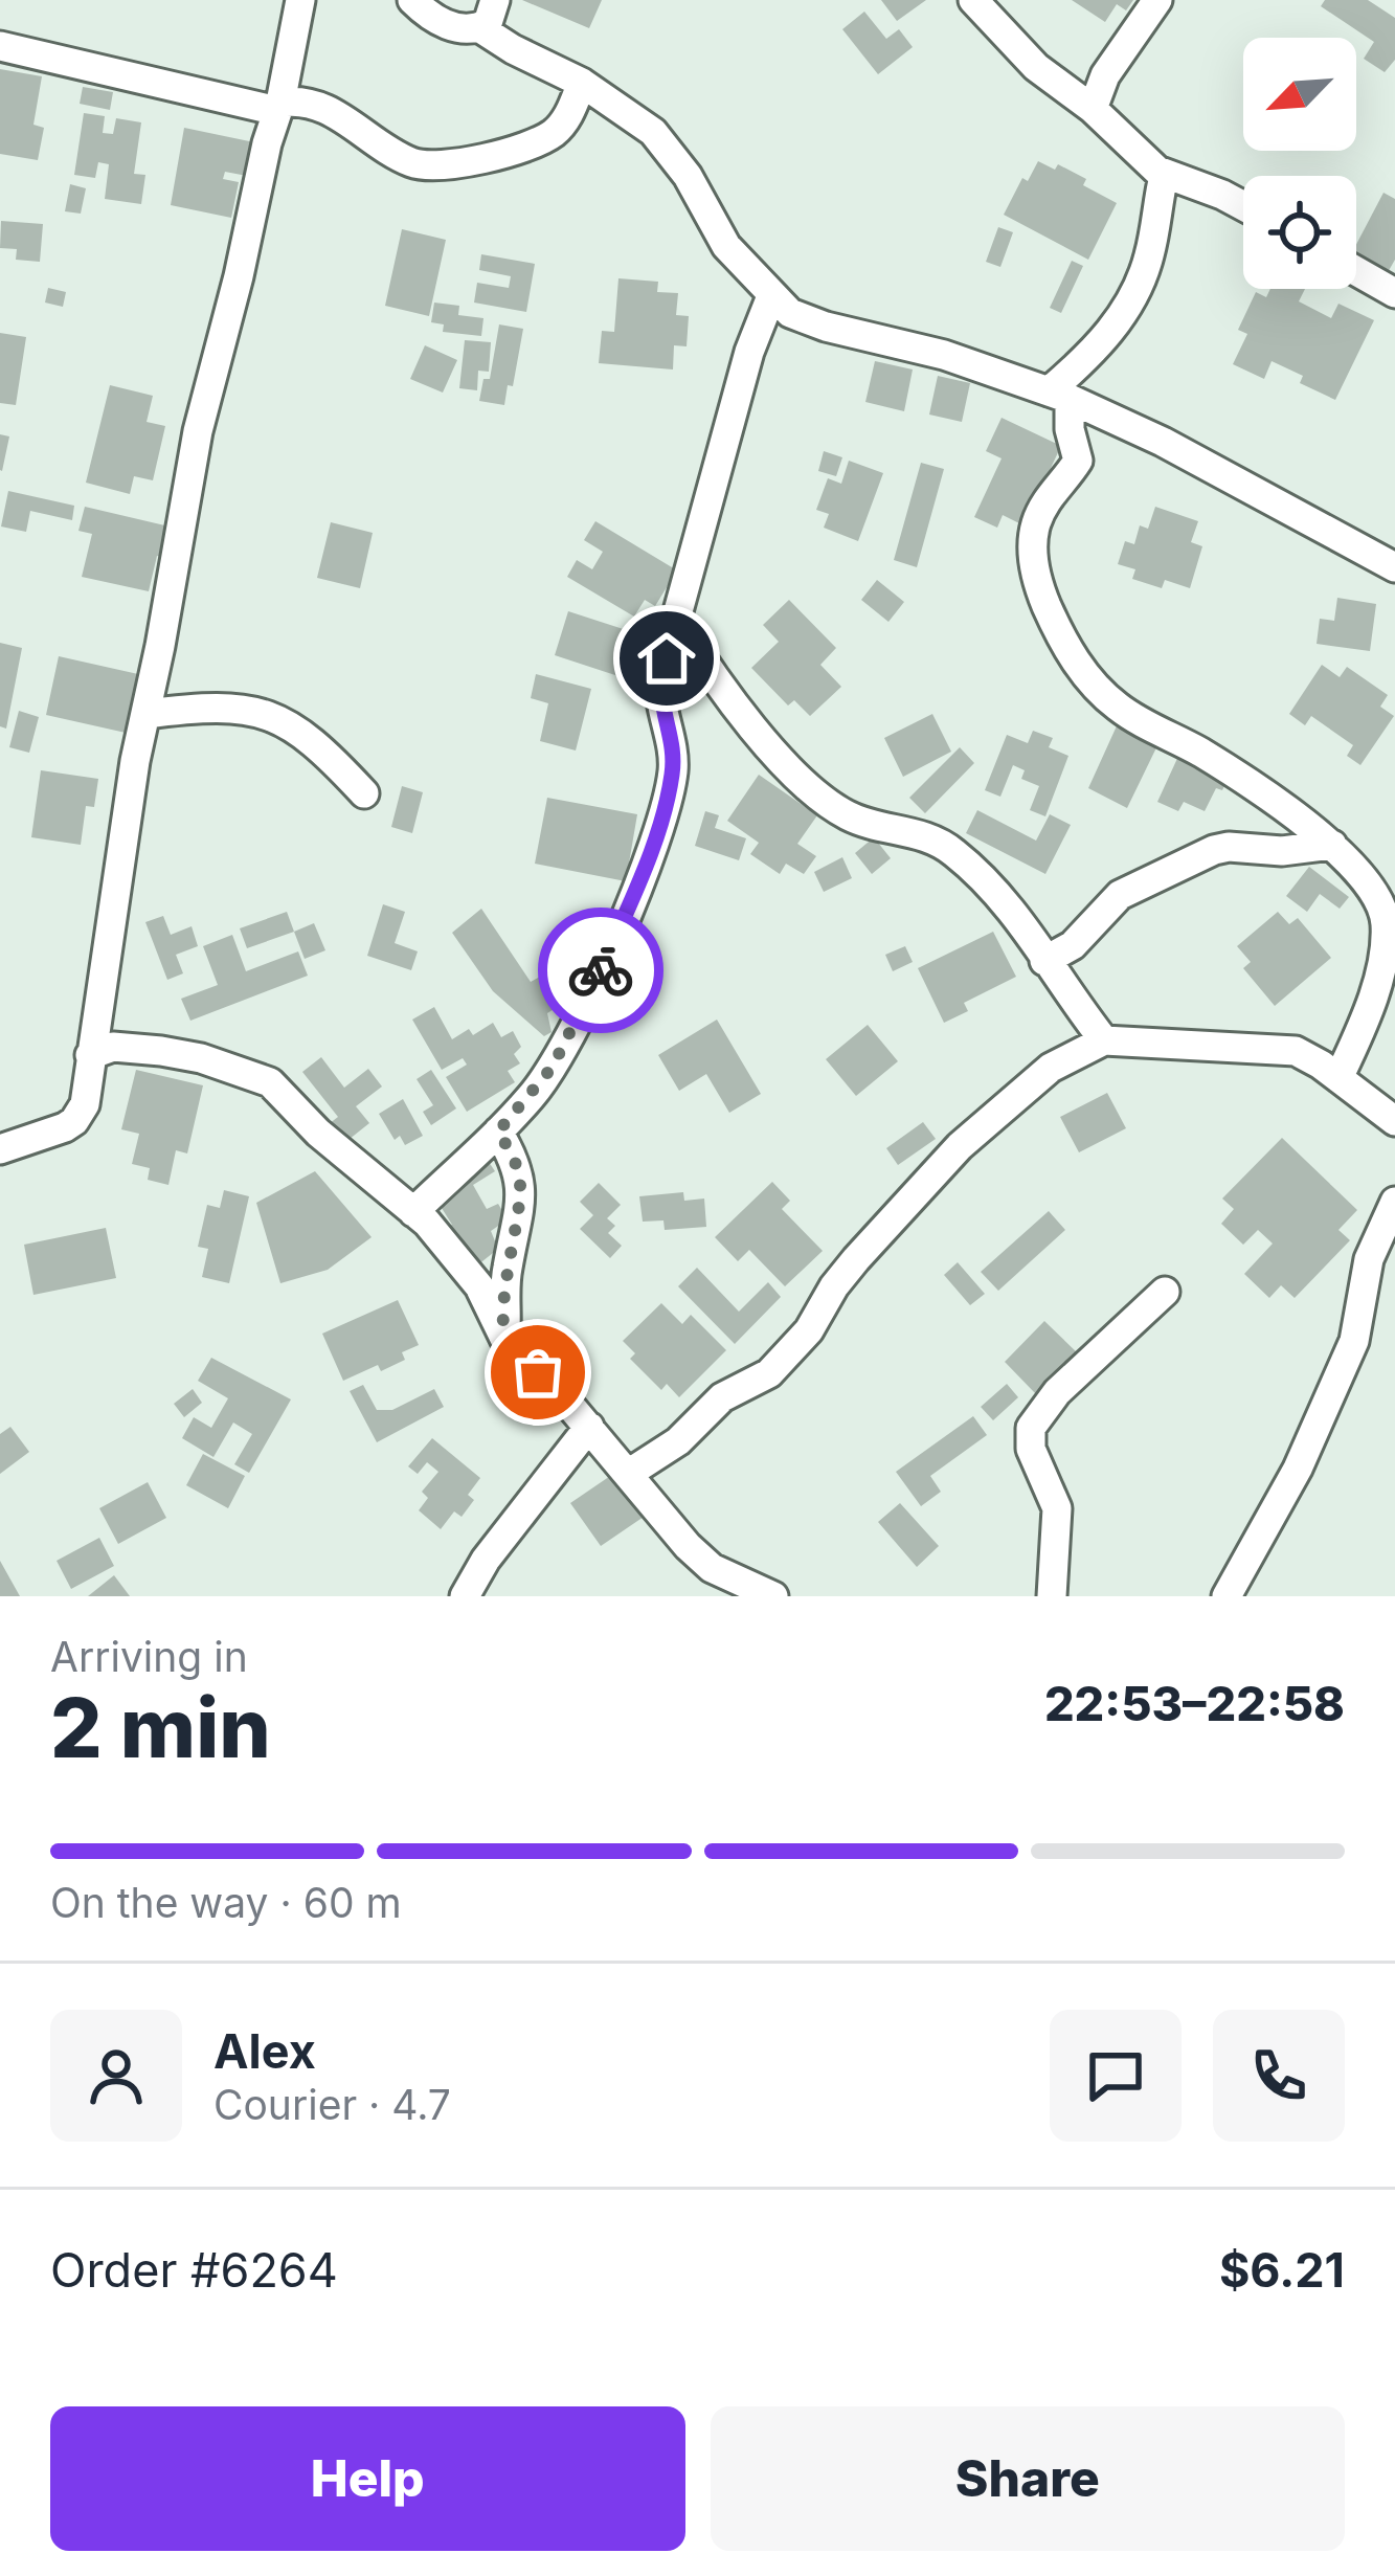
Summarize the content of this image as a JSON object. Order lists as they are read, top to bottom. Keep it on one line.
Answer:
{"north":"bottom left","page":{"heading":["2 min","Arriving in","22:53–22:58"],"panel":["Alex","Courier · 4.7","Order #6264","$6.21"],"bar":"On the way · 60 m","buttons":["Help","Share"]}}
